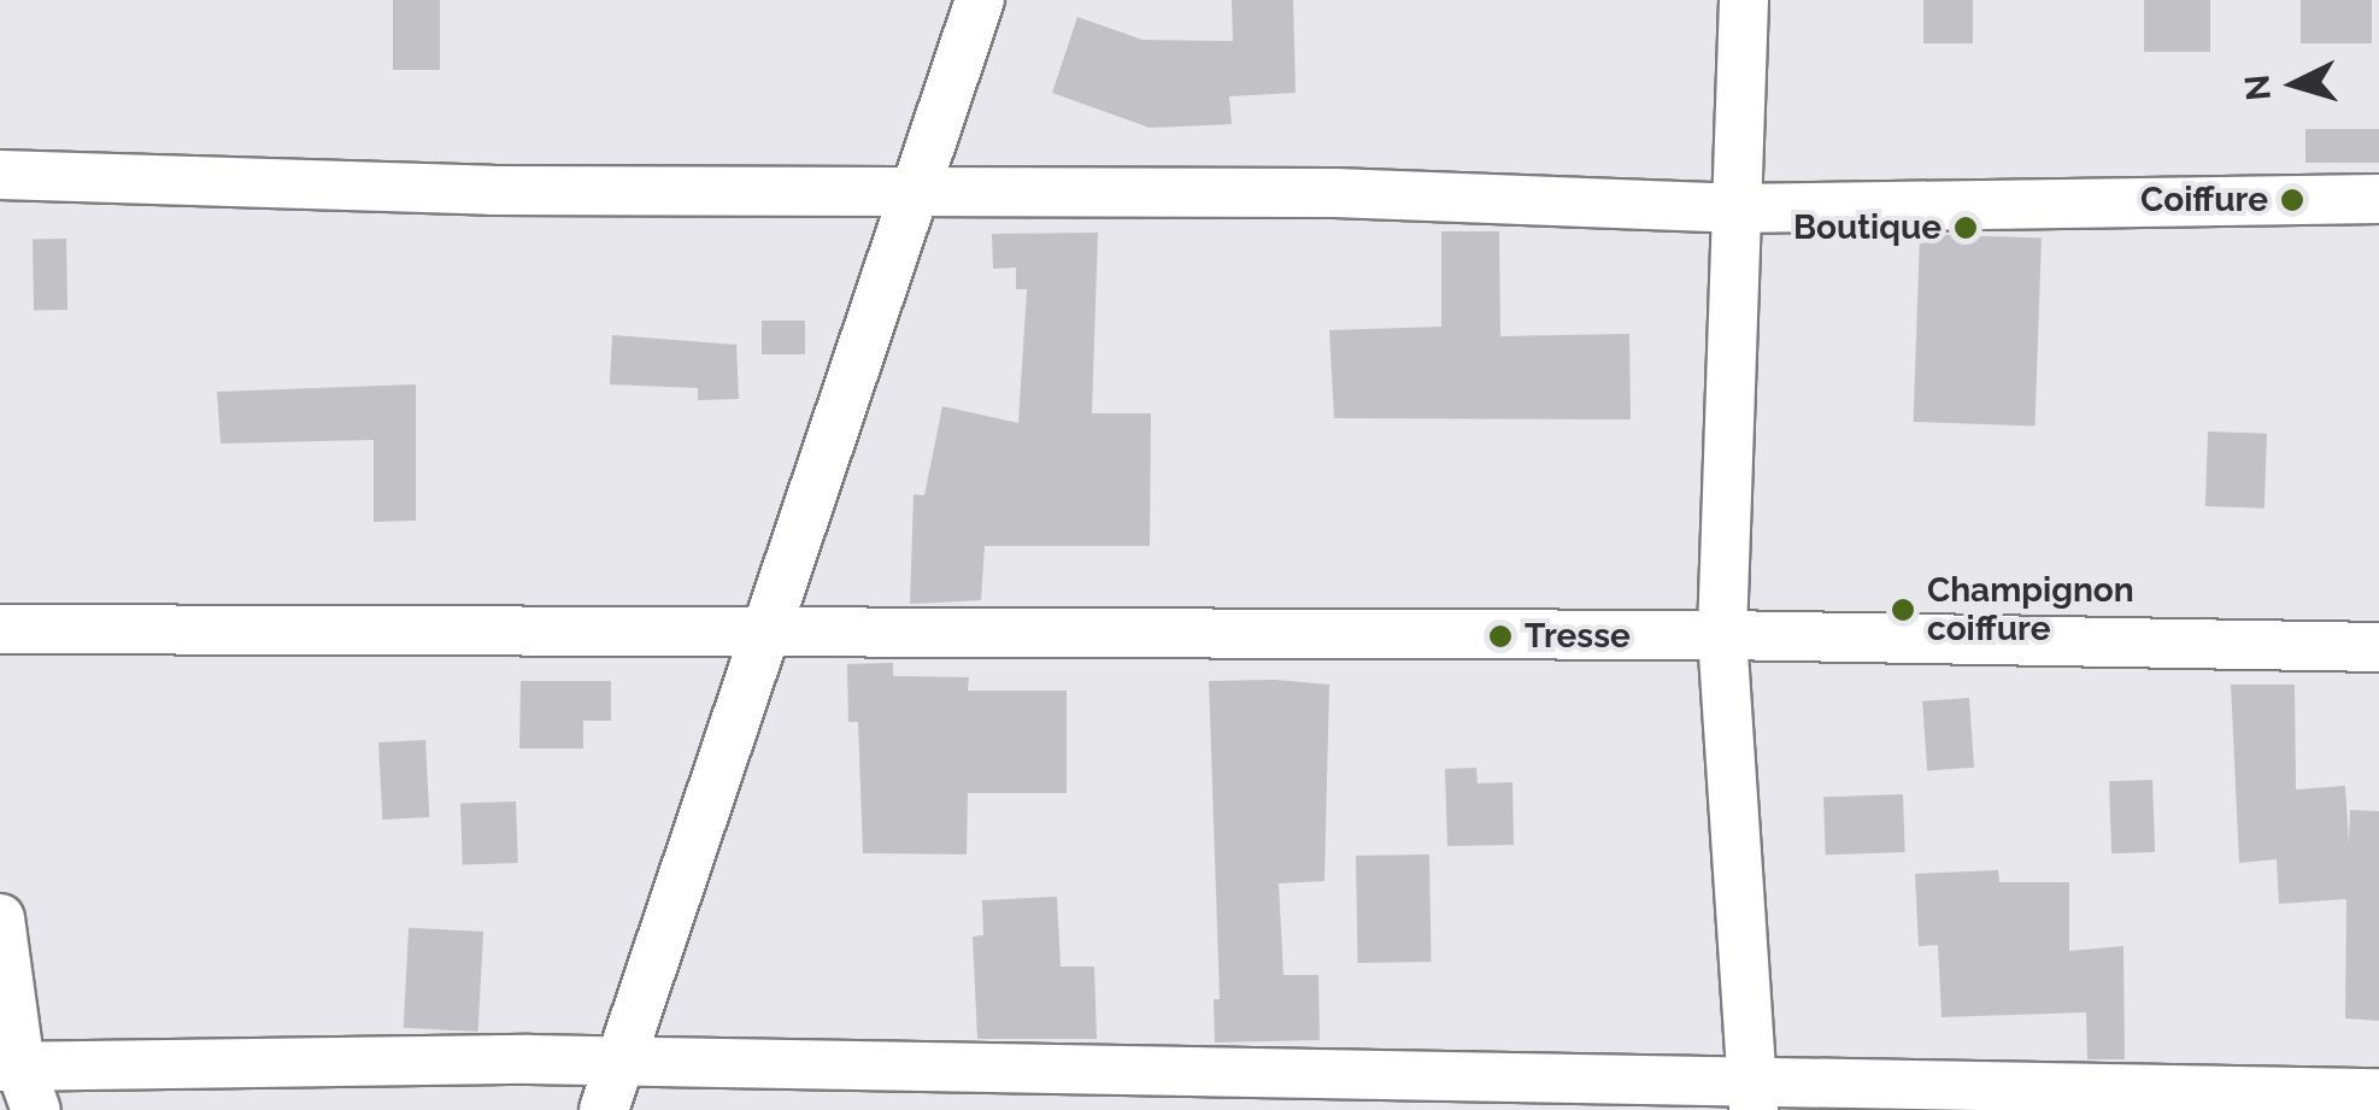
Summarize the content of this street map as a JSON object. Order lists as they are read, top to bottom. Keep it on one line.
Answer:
{"places":["Coiffure","Boutique","Champignon coiffure","Tresse"],"north":"left"}
